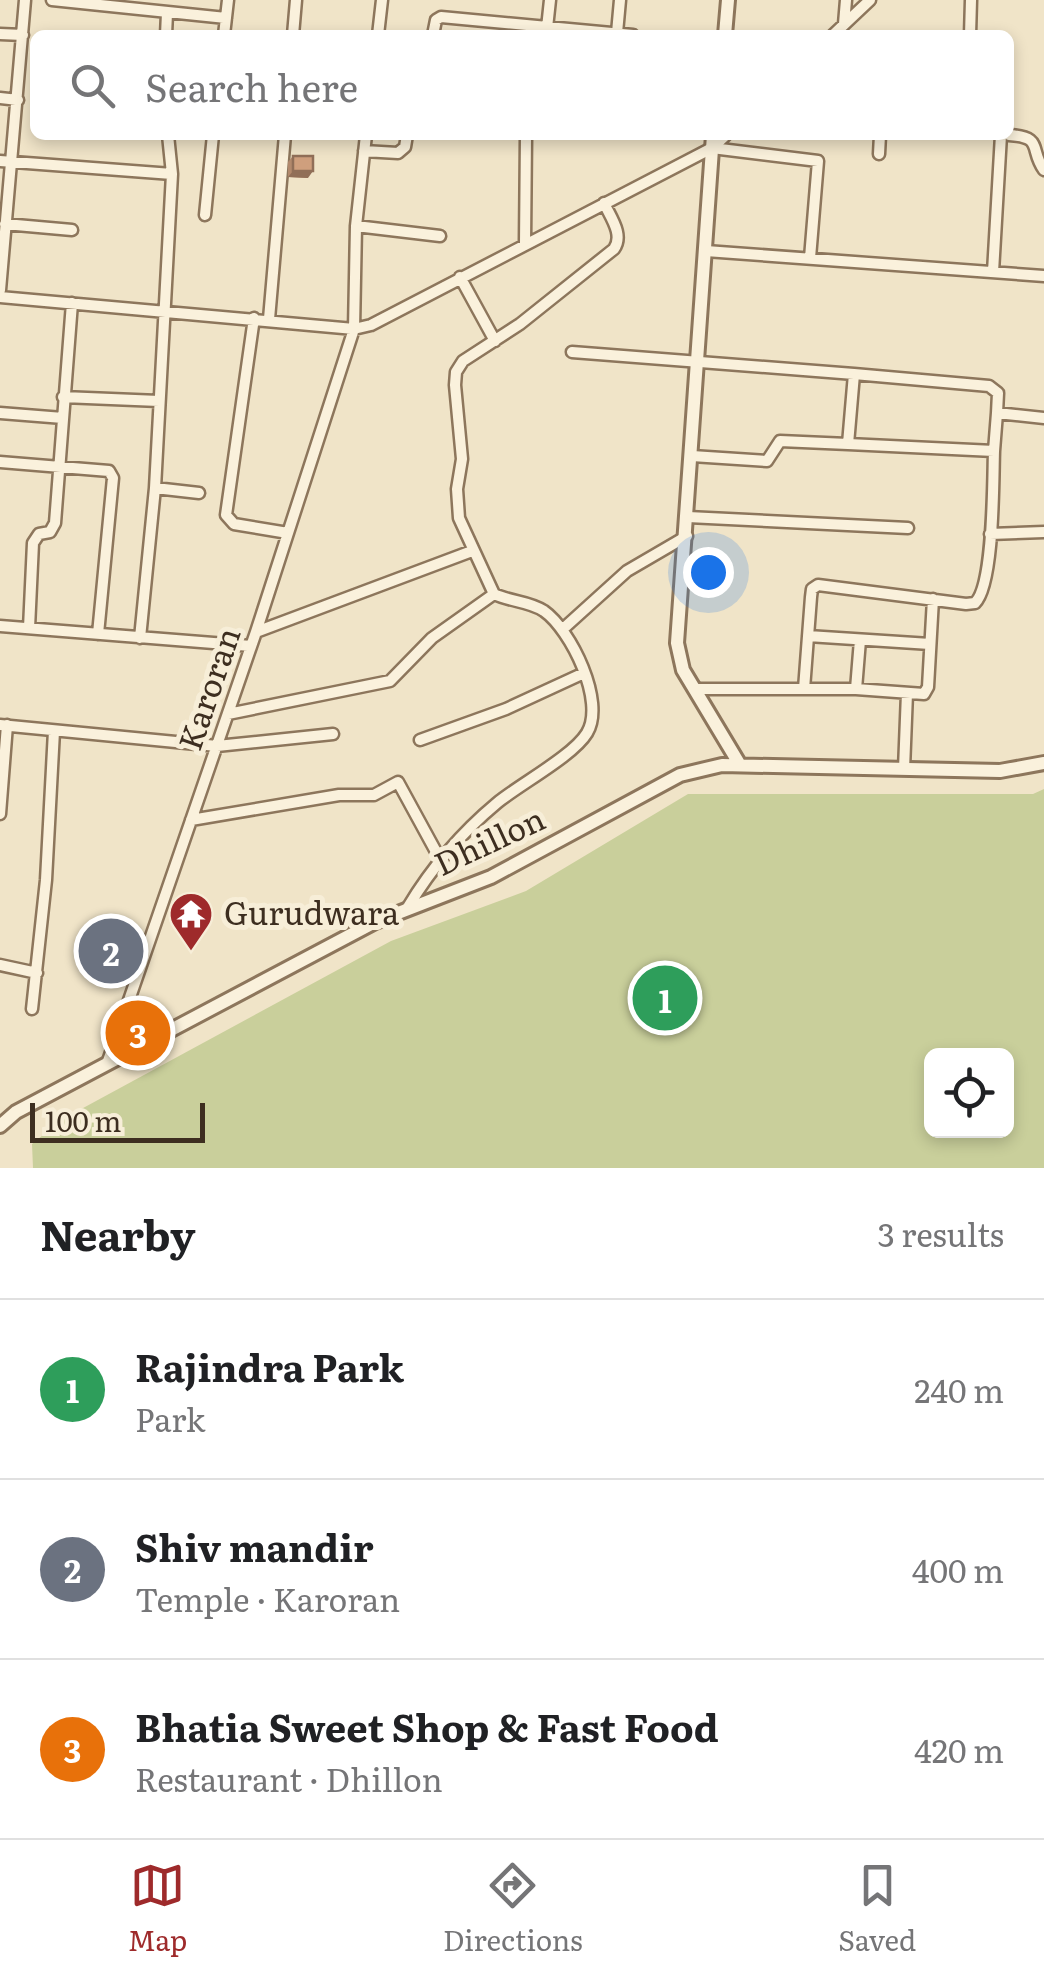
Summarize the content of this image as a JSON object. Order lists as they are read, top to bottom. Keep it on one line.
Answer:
{"streets":{"street":["Karoran","Dhillon"]},"crossings":[["Karoran","Dhillon"]],"places":{"temple":["Gurudwara"]},"scale_bar":"100 m","page":{"search":"Search here","pins":["2","1","3"],"scale":"100 m","heading":["Nearby","3 results"],"list":[{"mark":"1","name":"Rajindra Park","note":"Park","value":"240 m"},{"mark":"2","name":"Shiv mandir","note":"Temple · Karoran","value":"400 m"},{"mark":"3","name":"Bhatia Sweet Shop & Fast Food","note":"Restaurant · Dhillon","value":"420 m"}],"nav":["Map","Directions","Saved"]}}
